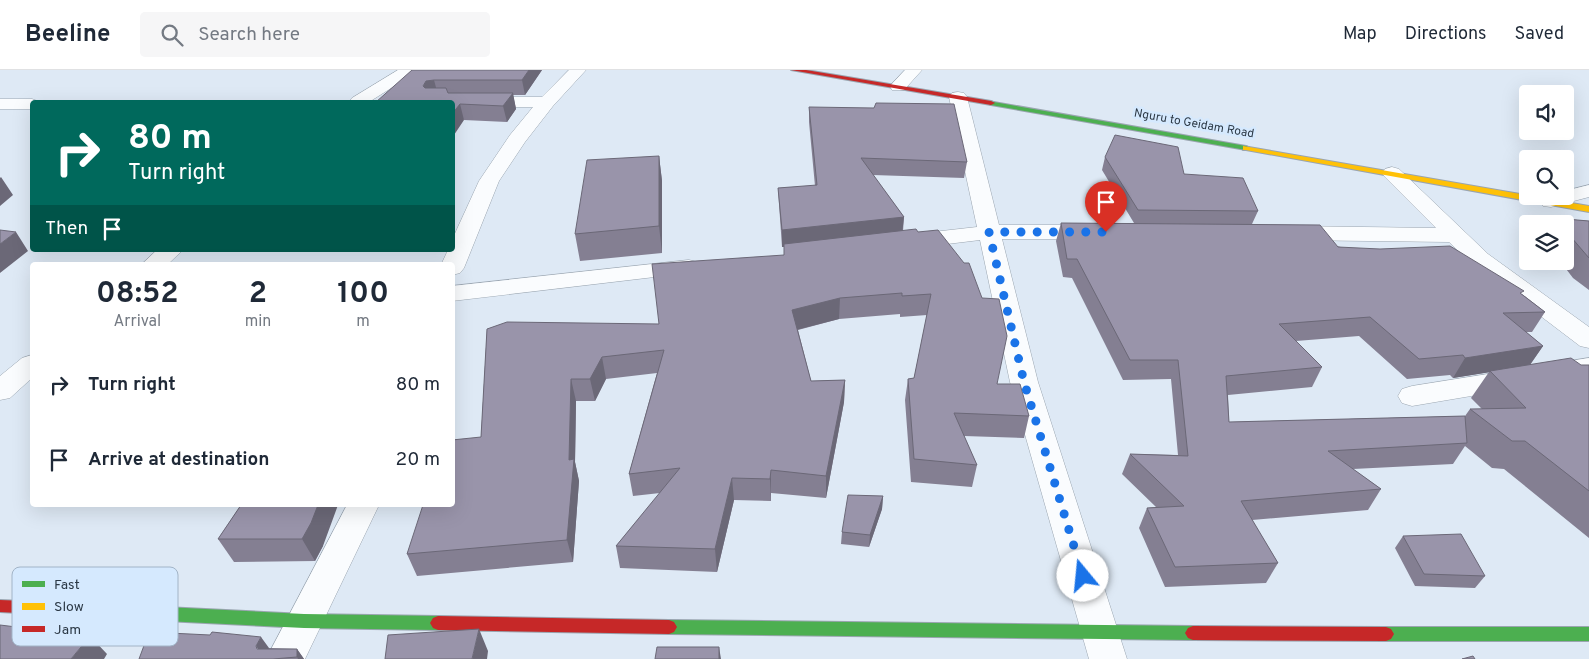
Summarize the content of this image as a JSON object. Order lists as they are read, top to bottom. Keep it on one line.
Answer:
{"streets":{"street":["Nguru to Geidam Road"]},"legend":["Fast","Slow","Jam"],"page":{"header":"Beeline","search":"Search here","nav":["Map","Directions","Saved"],"turn":["80 m","Turn right"],"then":"Then","eta":["08:52","Arrival","2","min","100","m"],"list":[{"name":"Turn right","value":"80 m"},{"name":"Arrive at destination","value":"20 m"}]}}
